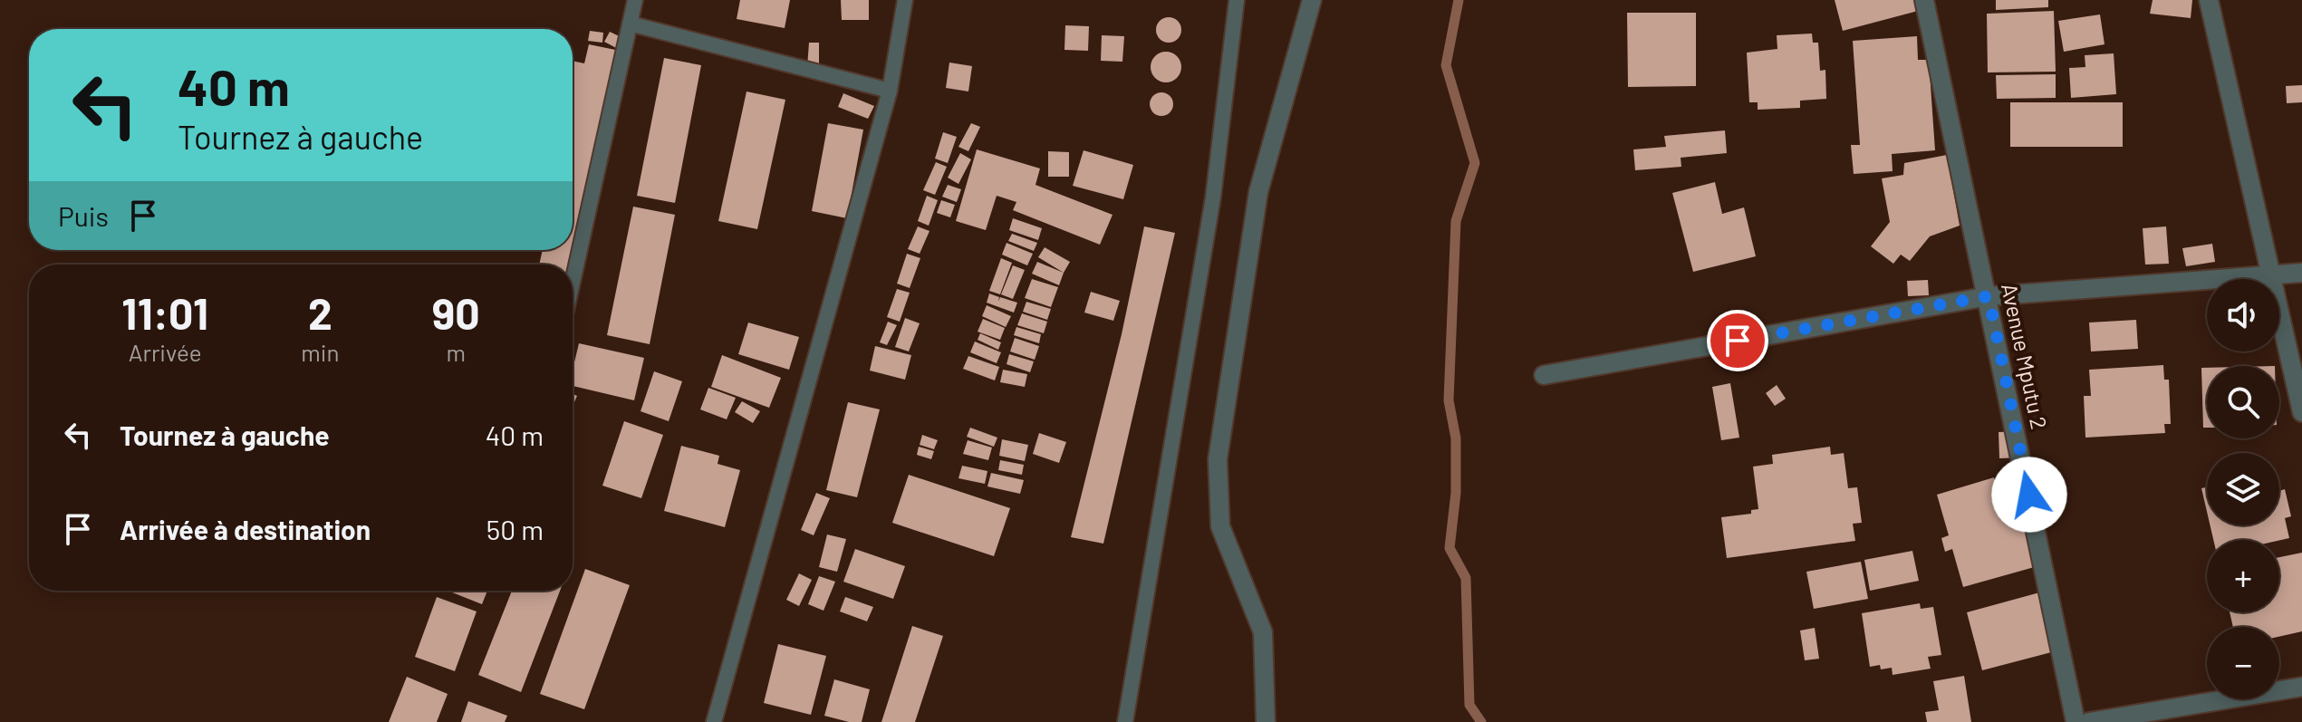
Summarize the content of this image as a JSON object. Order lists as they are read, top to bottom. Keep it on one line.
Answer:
{"streets":{"street":["Avenue Mputu 2"]},"page":{"turn":["40 m","Tournez à gauche"],"then":"Puis","eta":["11:01","Arrivée","2","min","90","m"],"map_buttons":["+","−"],"list":[{"name":"Tournez à gauche","value":"40 m"},{"name":"Arrivée à destination","value":"50 m"}]}}
